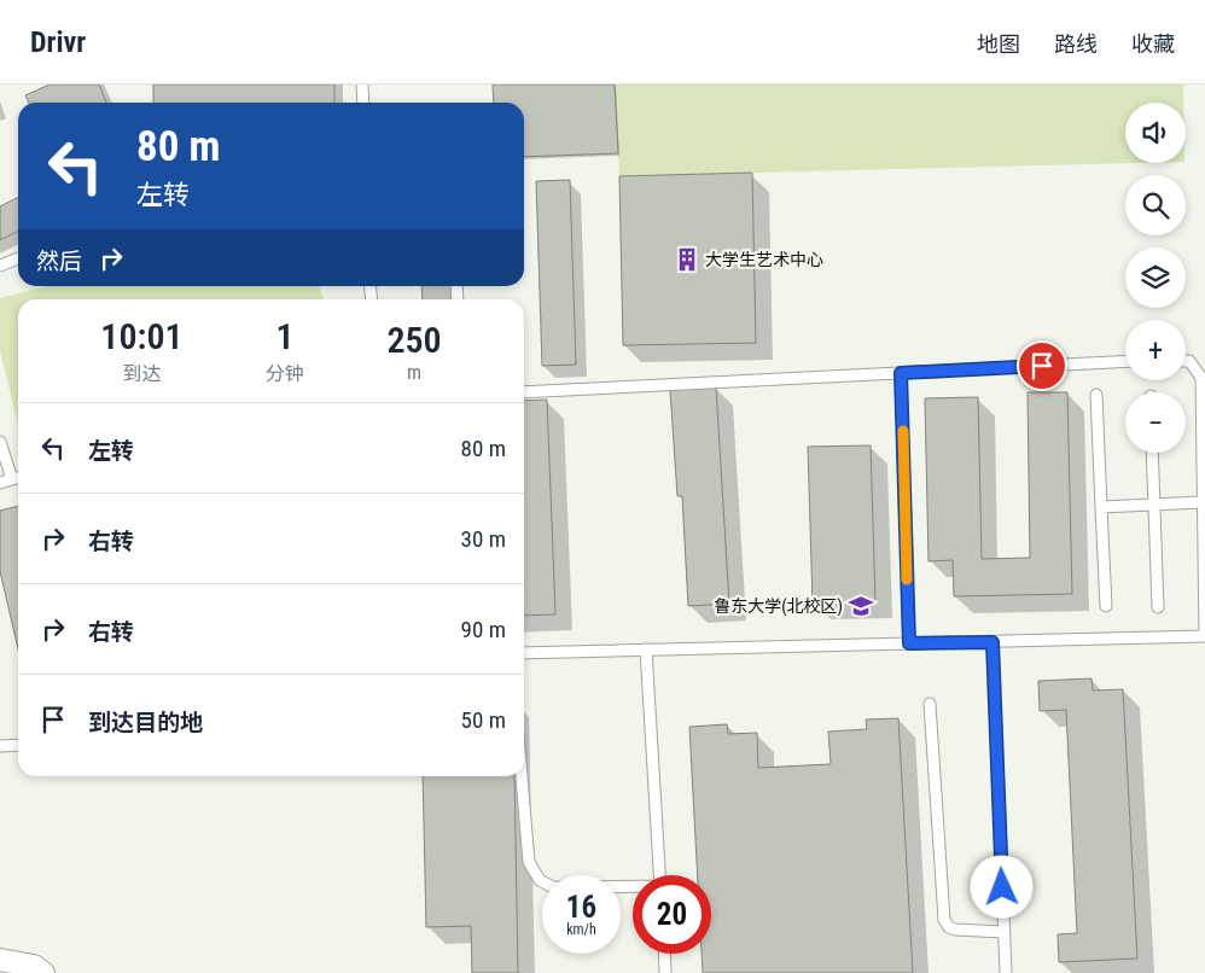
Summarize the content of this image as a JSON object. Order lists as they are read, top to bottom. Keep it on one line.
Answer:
{"places":{"building":["大学生艺术中心"],"school or university":["鲁东大学(北校区)"]},"page":{"header":"Drivr","nav":["地图","路线","收藏"],"map_buttons":["+","−"],"turn":["80 m","左转"],"then":"然后","eta":["10:01","到达","1","分钟","250","m"],"list":[{"name":"左转","value":"80 m"},{"name":"右转","value":"30 m"},{"name":"右转","value":"90 m"},{"name":"到达目的地","value":"50 m"}],"speed":"16 km/h","limit":"20"}}
